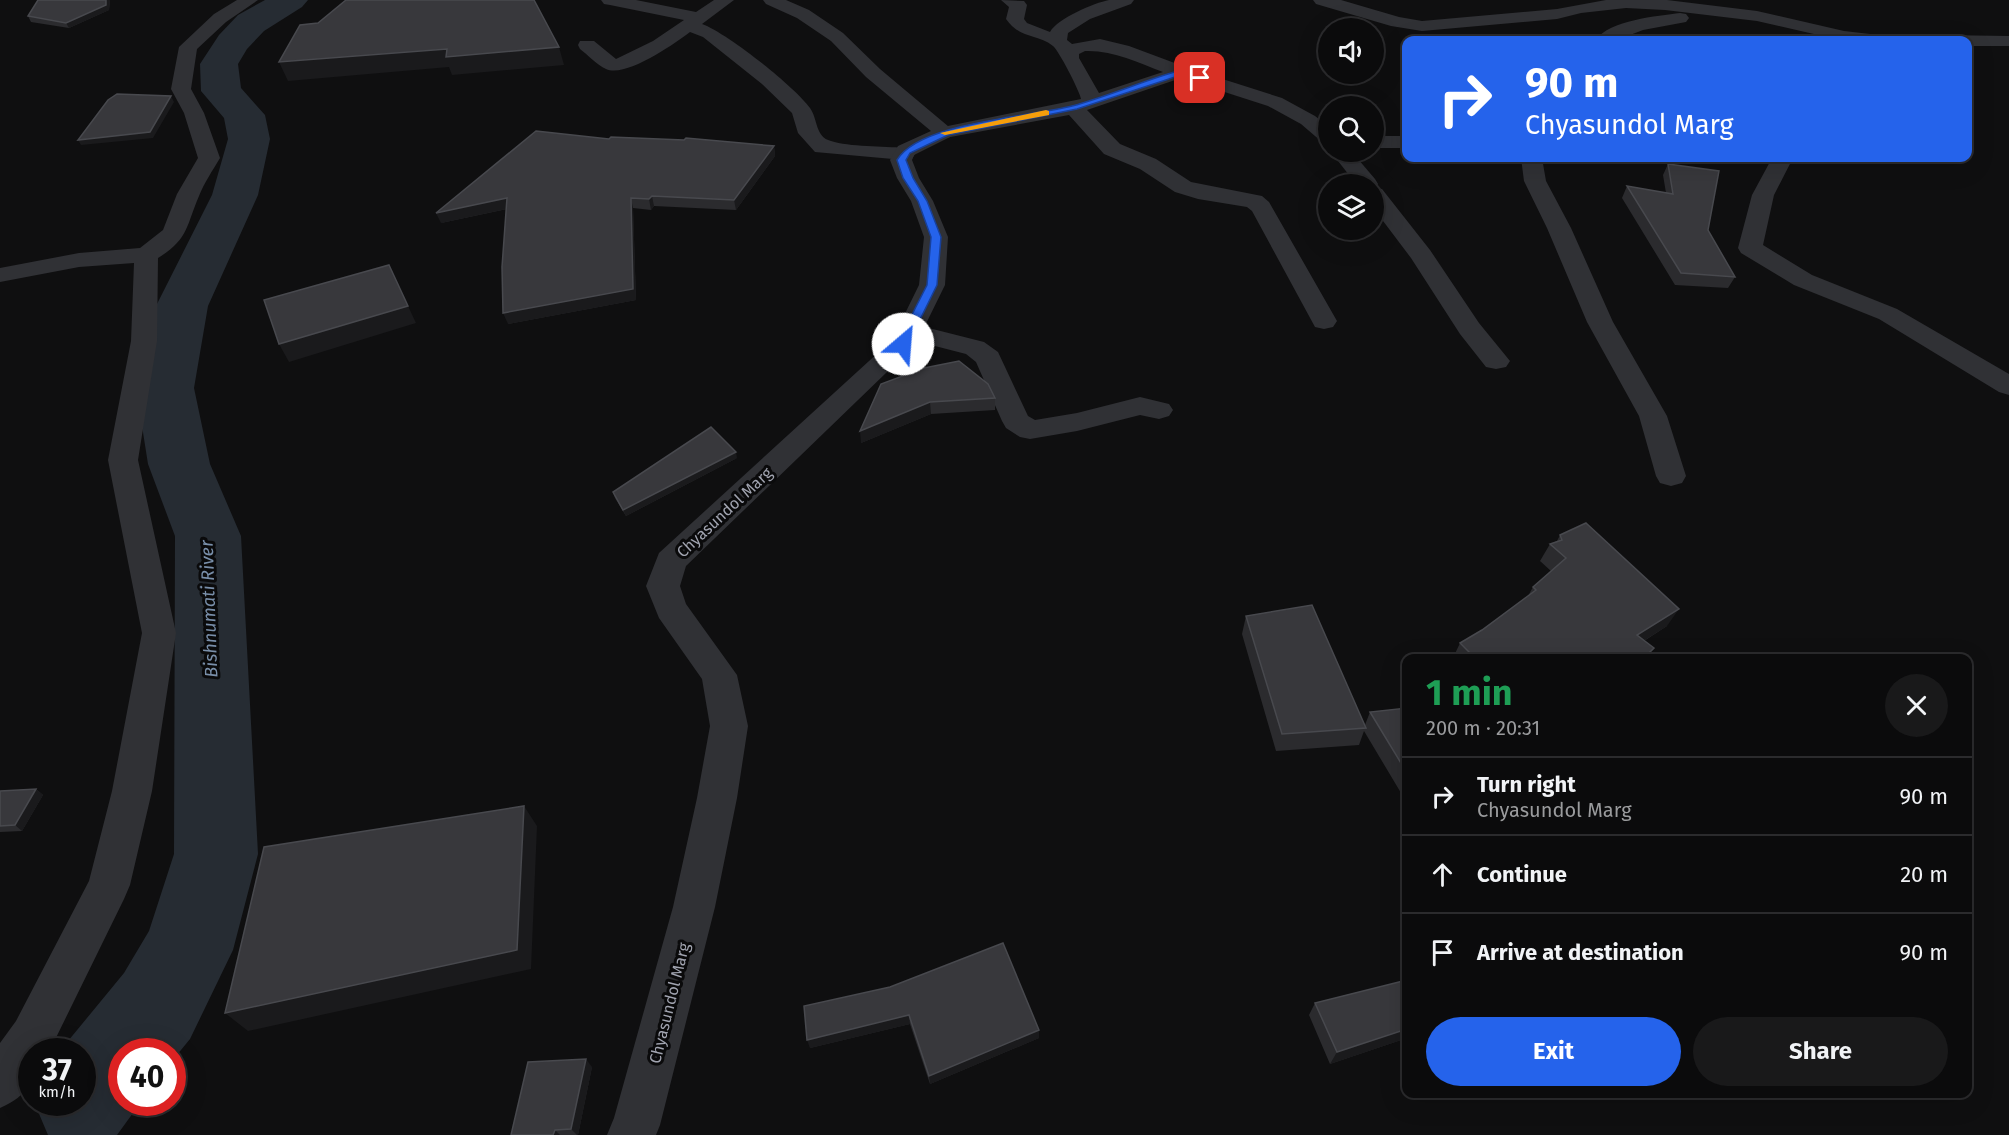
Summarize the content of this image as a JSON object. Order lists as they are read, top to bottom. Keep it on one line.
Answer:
{"streets":{"street":["Chyasundol Marg"]},"water":["Bishnumati River"],"page":{"turn":["90 m","Chyasundol Marg"],"heading":["1 min","200 m · 20:31"],"list":[{"name":"Turn right","note":"Chyasundol Marg","value":"90 m"},{"name":"Continue","value":"20 m"},{"name":"Arrive at destination","value":"90 m"}],"buttons":["Exit","Share"],"speed":"37 km/h","limit":"40"}}
